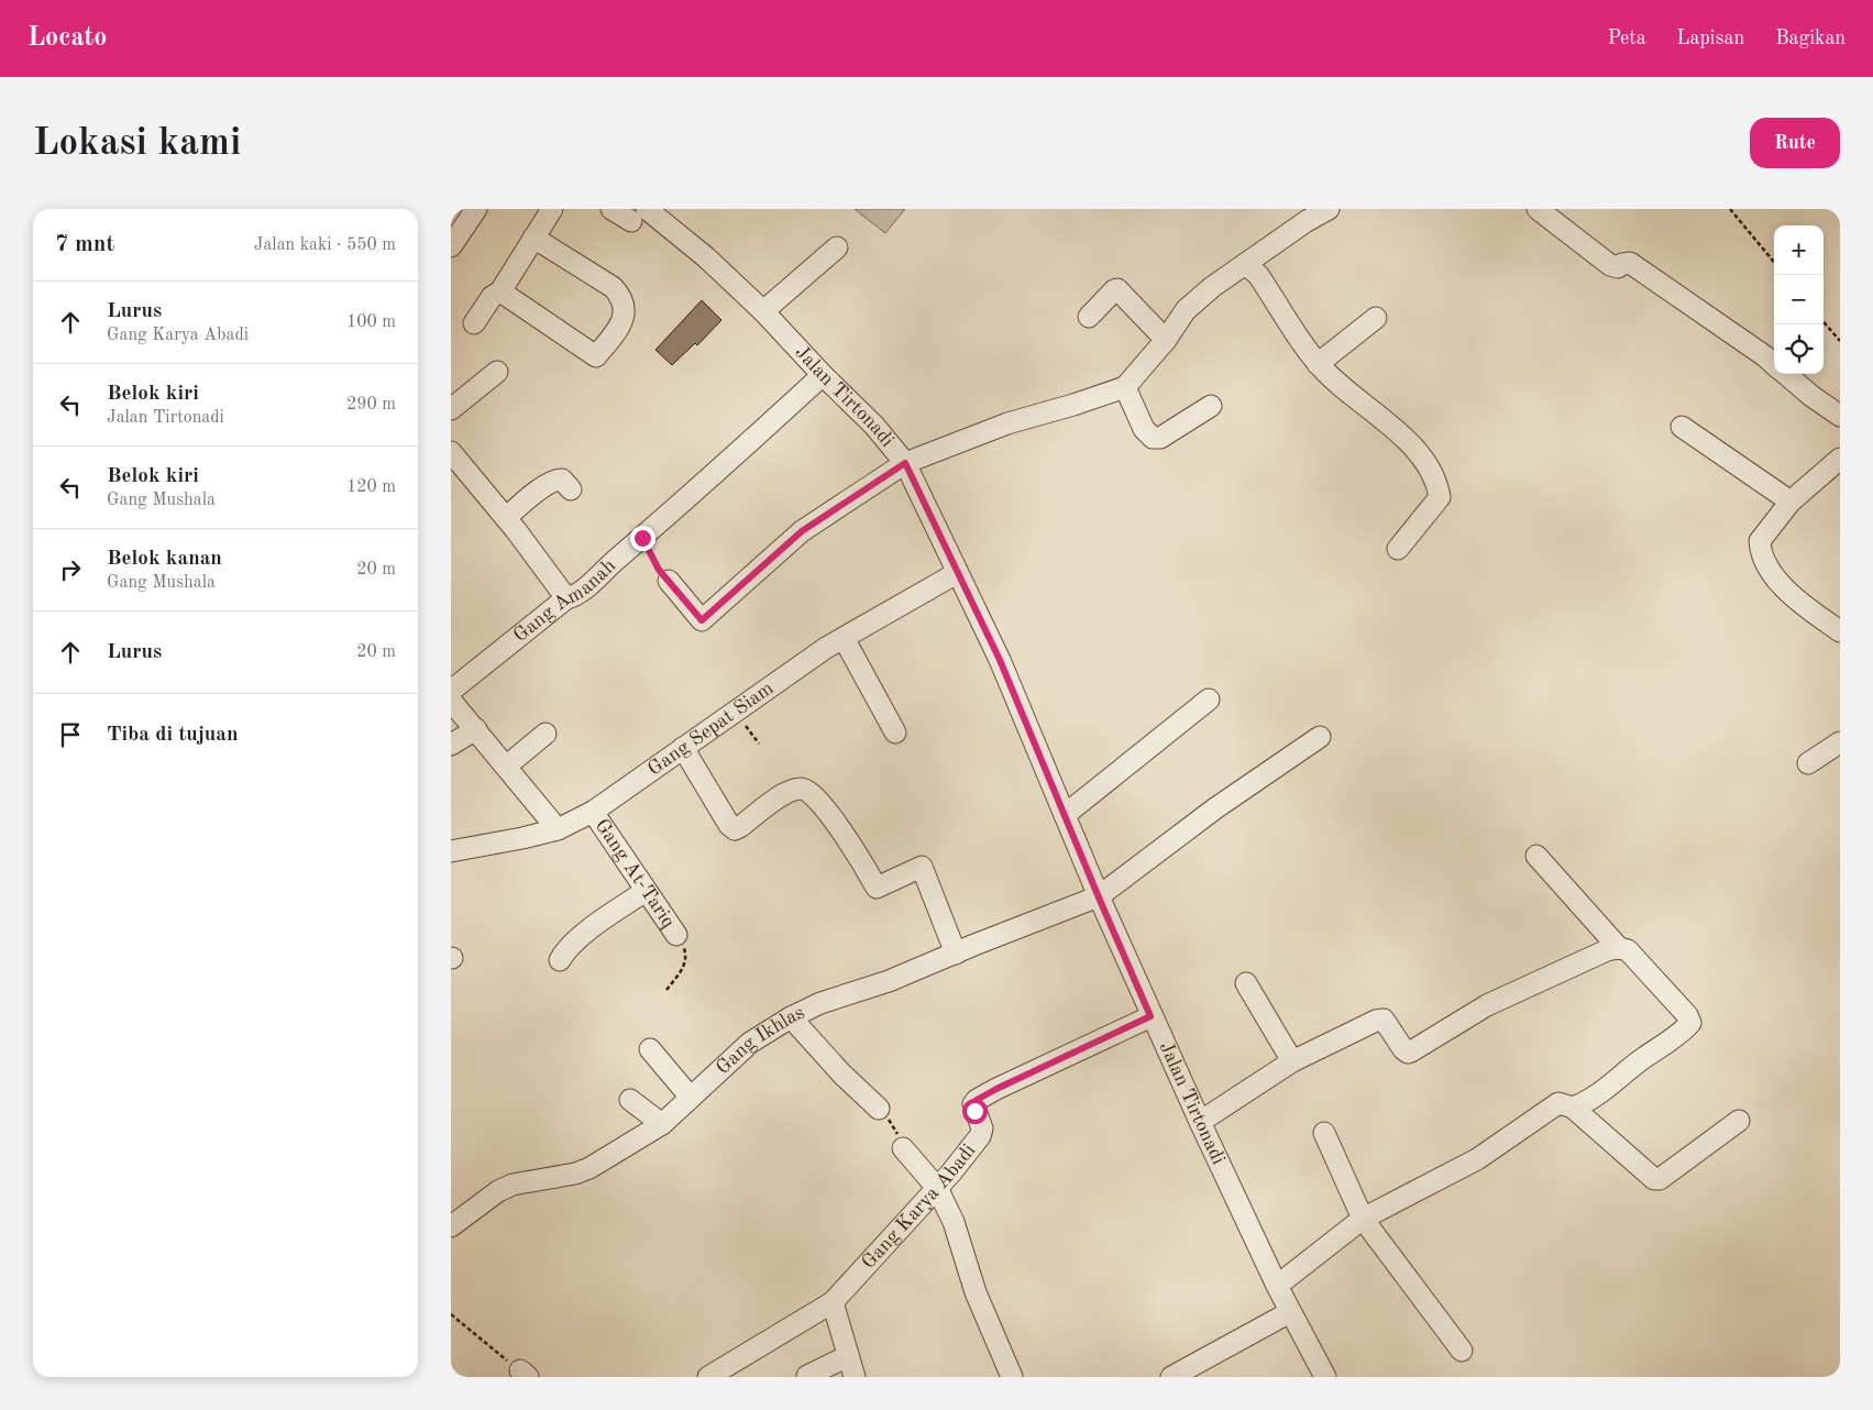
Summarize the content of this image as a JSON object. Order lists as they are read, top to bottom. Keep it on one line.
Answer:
{"streets":{"street":["Jalan Tirtonadi","Gang Amanah","Gang Sepat Siam","Gang At-Tariq","Gang Ikhlas","Gang Karya Abadi"]},"crossings":[["Jalan Tirtonadi","Gang Amanah"],["Jalan Tirtonadi","Gang Sepat Siam"],["Jalan Tirtonadi","Gang Ikhlas"],["Jalan Tirtonadi","Gang Karya Abadi"],["Gang Sepat Siam","Gang At-Tariq"]],"page":{"header":"Locato","nav":["Peta","Lapisan","Bagikan"],"buttons":"Rute","title":"Lokasi kami","heading":["7 mnt","Jalan kaki · 550 m"],"map_buttons":["+","−"],"list":[["Lurus","Gang Karya Abadi","100 m"],["Belok kiri","Jalan Tirtonadi","290 m"],["Belok kiri","Gang Mushala","120 m"],["Belok kanan","Gang Mushala","20 m"],["Lurus","20 m"],"Tiba di tujuan"]}}
